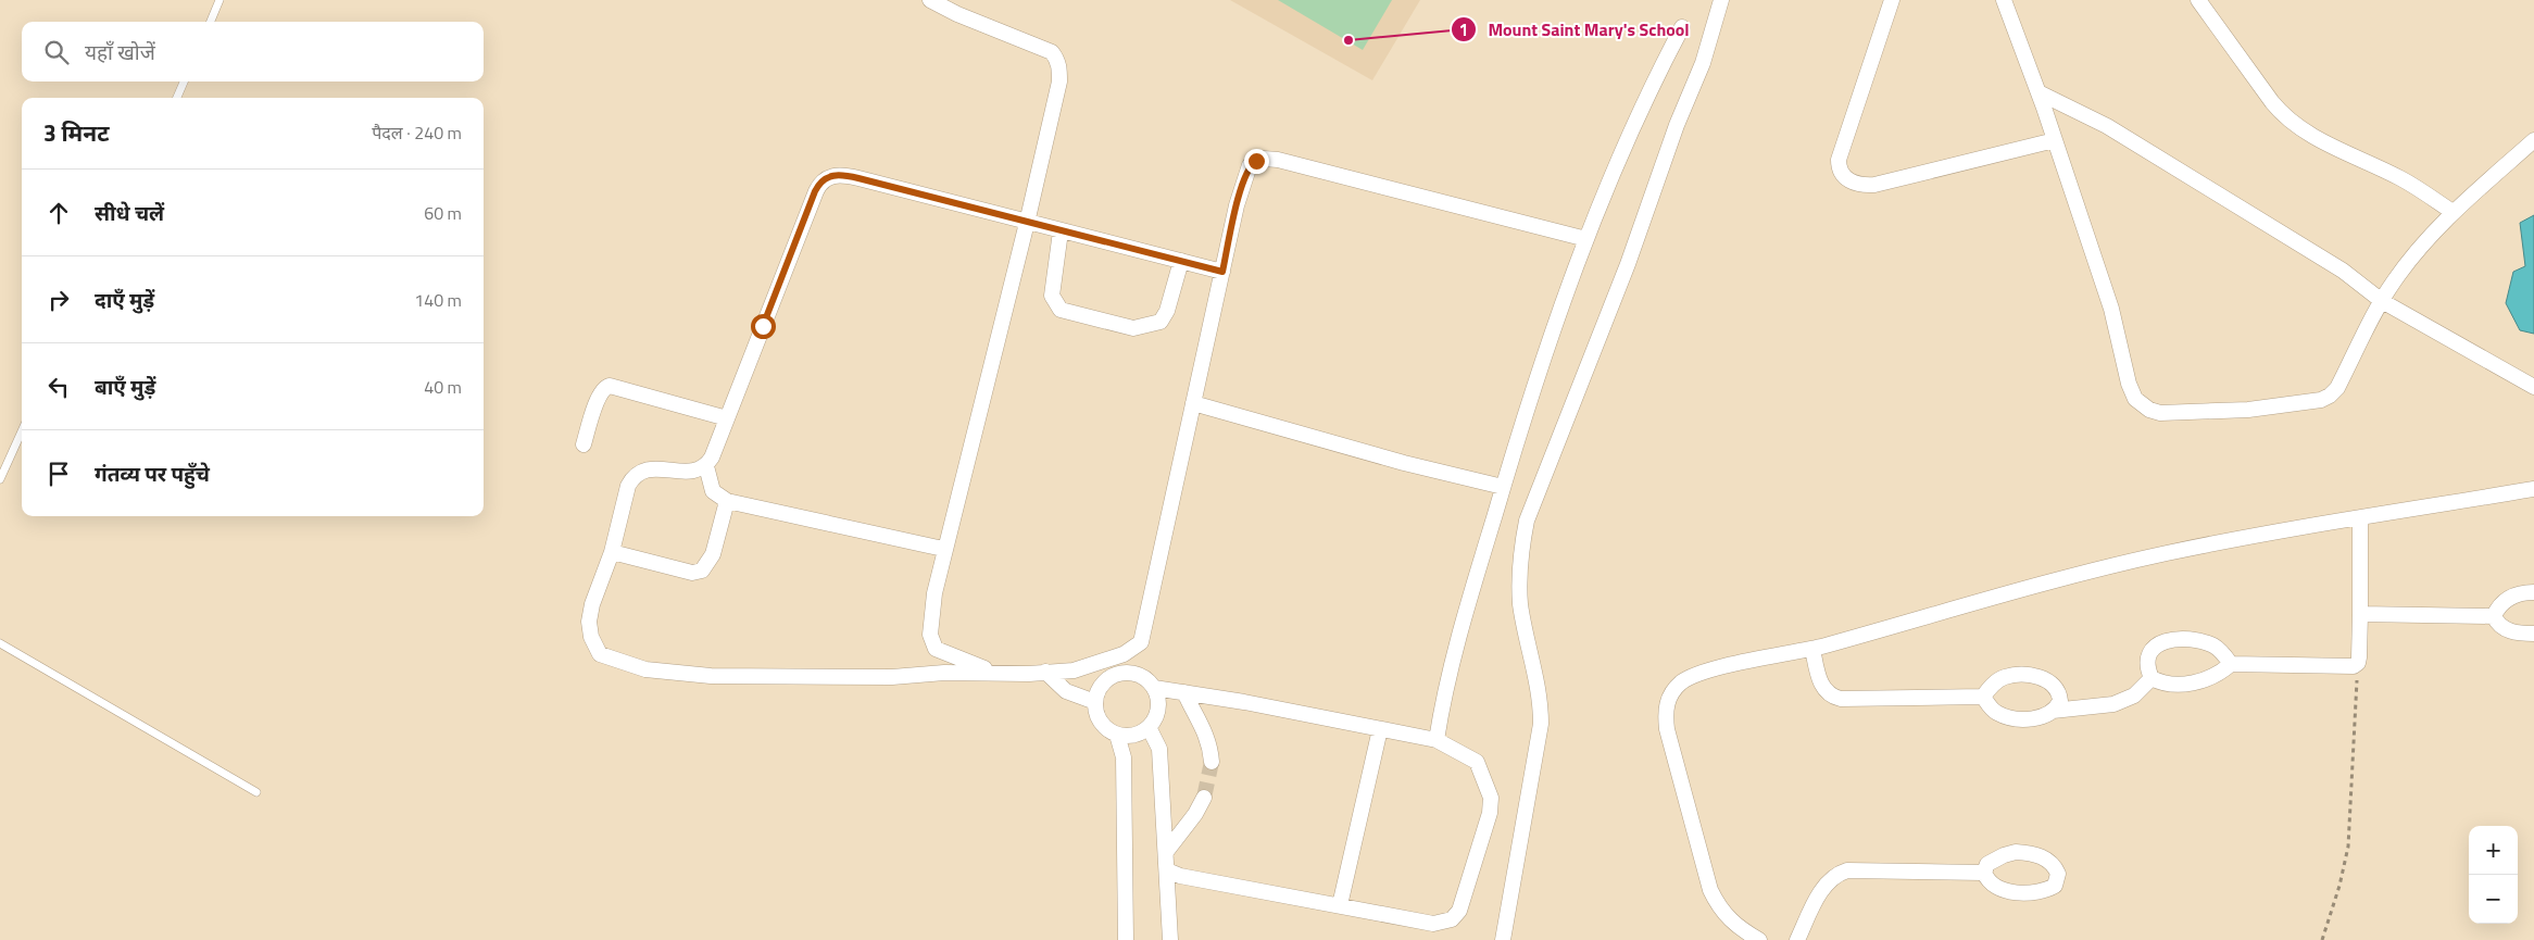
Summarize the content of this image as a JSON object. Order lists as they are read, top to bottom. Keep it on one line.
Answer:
{"places":["Mount Saint Mary's School"],"page":{"search":"यहाँ खोजें","heading":["3 मिनट","पैदल · 240 m"],"list":[["सीधे चलें","60 m"],["दाएँ मुड़ें","140 m"],["बाएँ मुड़ें","40 m"],"गंतव्य पर पहुँचे"],"map_buttons":["+","−"]}}
